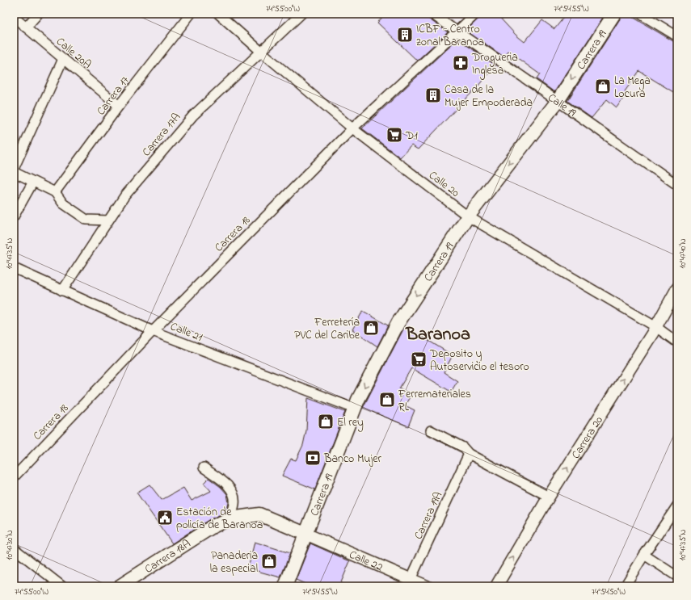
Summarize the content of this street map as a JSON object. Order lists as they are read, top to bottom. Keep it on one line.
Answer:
{"streets":{"main road":["Carrera 19","Carrera 18A"],"street":["Calle 20A","Carrera 17","Calle 19","Carrera 17A","Calle 20","Carrera 18","Calle 21","Carrera 20","Carrera 19A","Calle 22"]},"crossings":[["Carrera 19","Calle 19"],["Carrera 19","Calle 20"],["Carrera 19","Calle 21"],["Carrera 19","Carrera 18A"],["Carrera 19","Calle 22"],["Calle 20A","Carrera 17"],["Calle 19","Carrera 18"],["Carrera 17A","Calle 20"],["Carrera 17A","Calle 21"],["Calle 20","Carrera 18"],["Calle 20","Carrera 20"],["Carrera 18","Calle 21"],["Carrera 19A","Calle 22"],["Carrera 18A","Calle 22"]],"one_way":["Carrera 19","Carrera 20"],"districts":["Baranoa"],"places":{"building":["ICBF - Centro zonal Baranoa","Casa de la Mujer Empoderada"],"pharmacy":["Drogueria Inglesa"],"shop":["La Mega Locura","Ferretería PVC del Caribe","Ferremateriales RL","El rey","Panaderia la especial"],"supermarket":["D1","Deposito y Autoservicio el tesoro"],"bank":["Banco Mujer"],"public building":["Estación de policía de Baranoa"]},"coordinates":["74°55'00\"W","74°54'55\"W","10°47'35\"N","10°47'40\"N","10°47'30\"N","74°54'50\"W"]}
